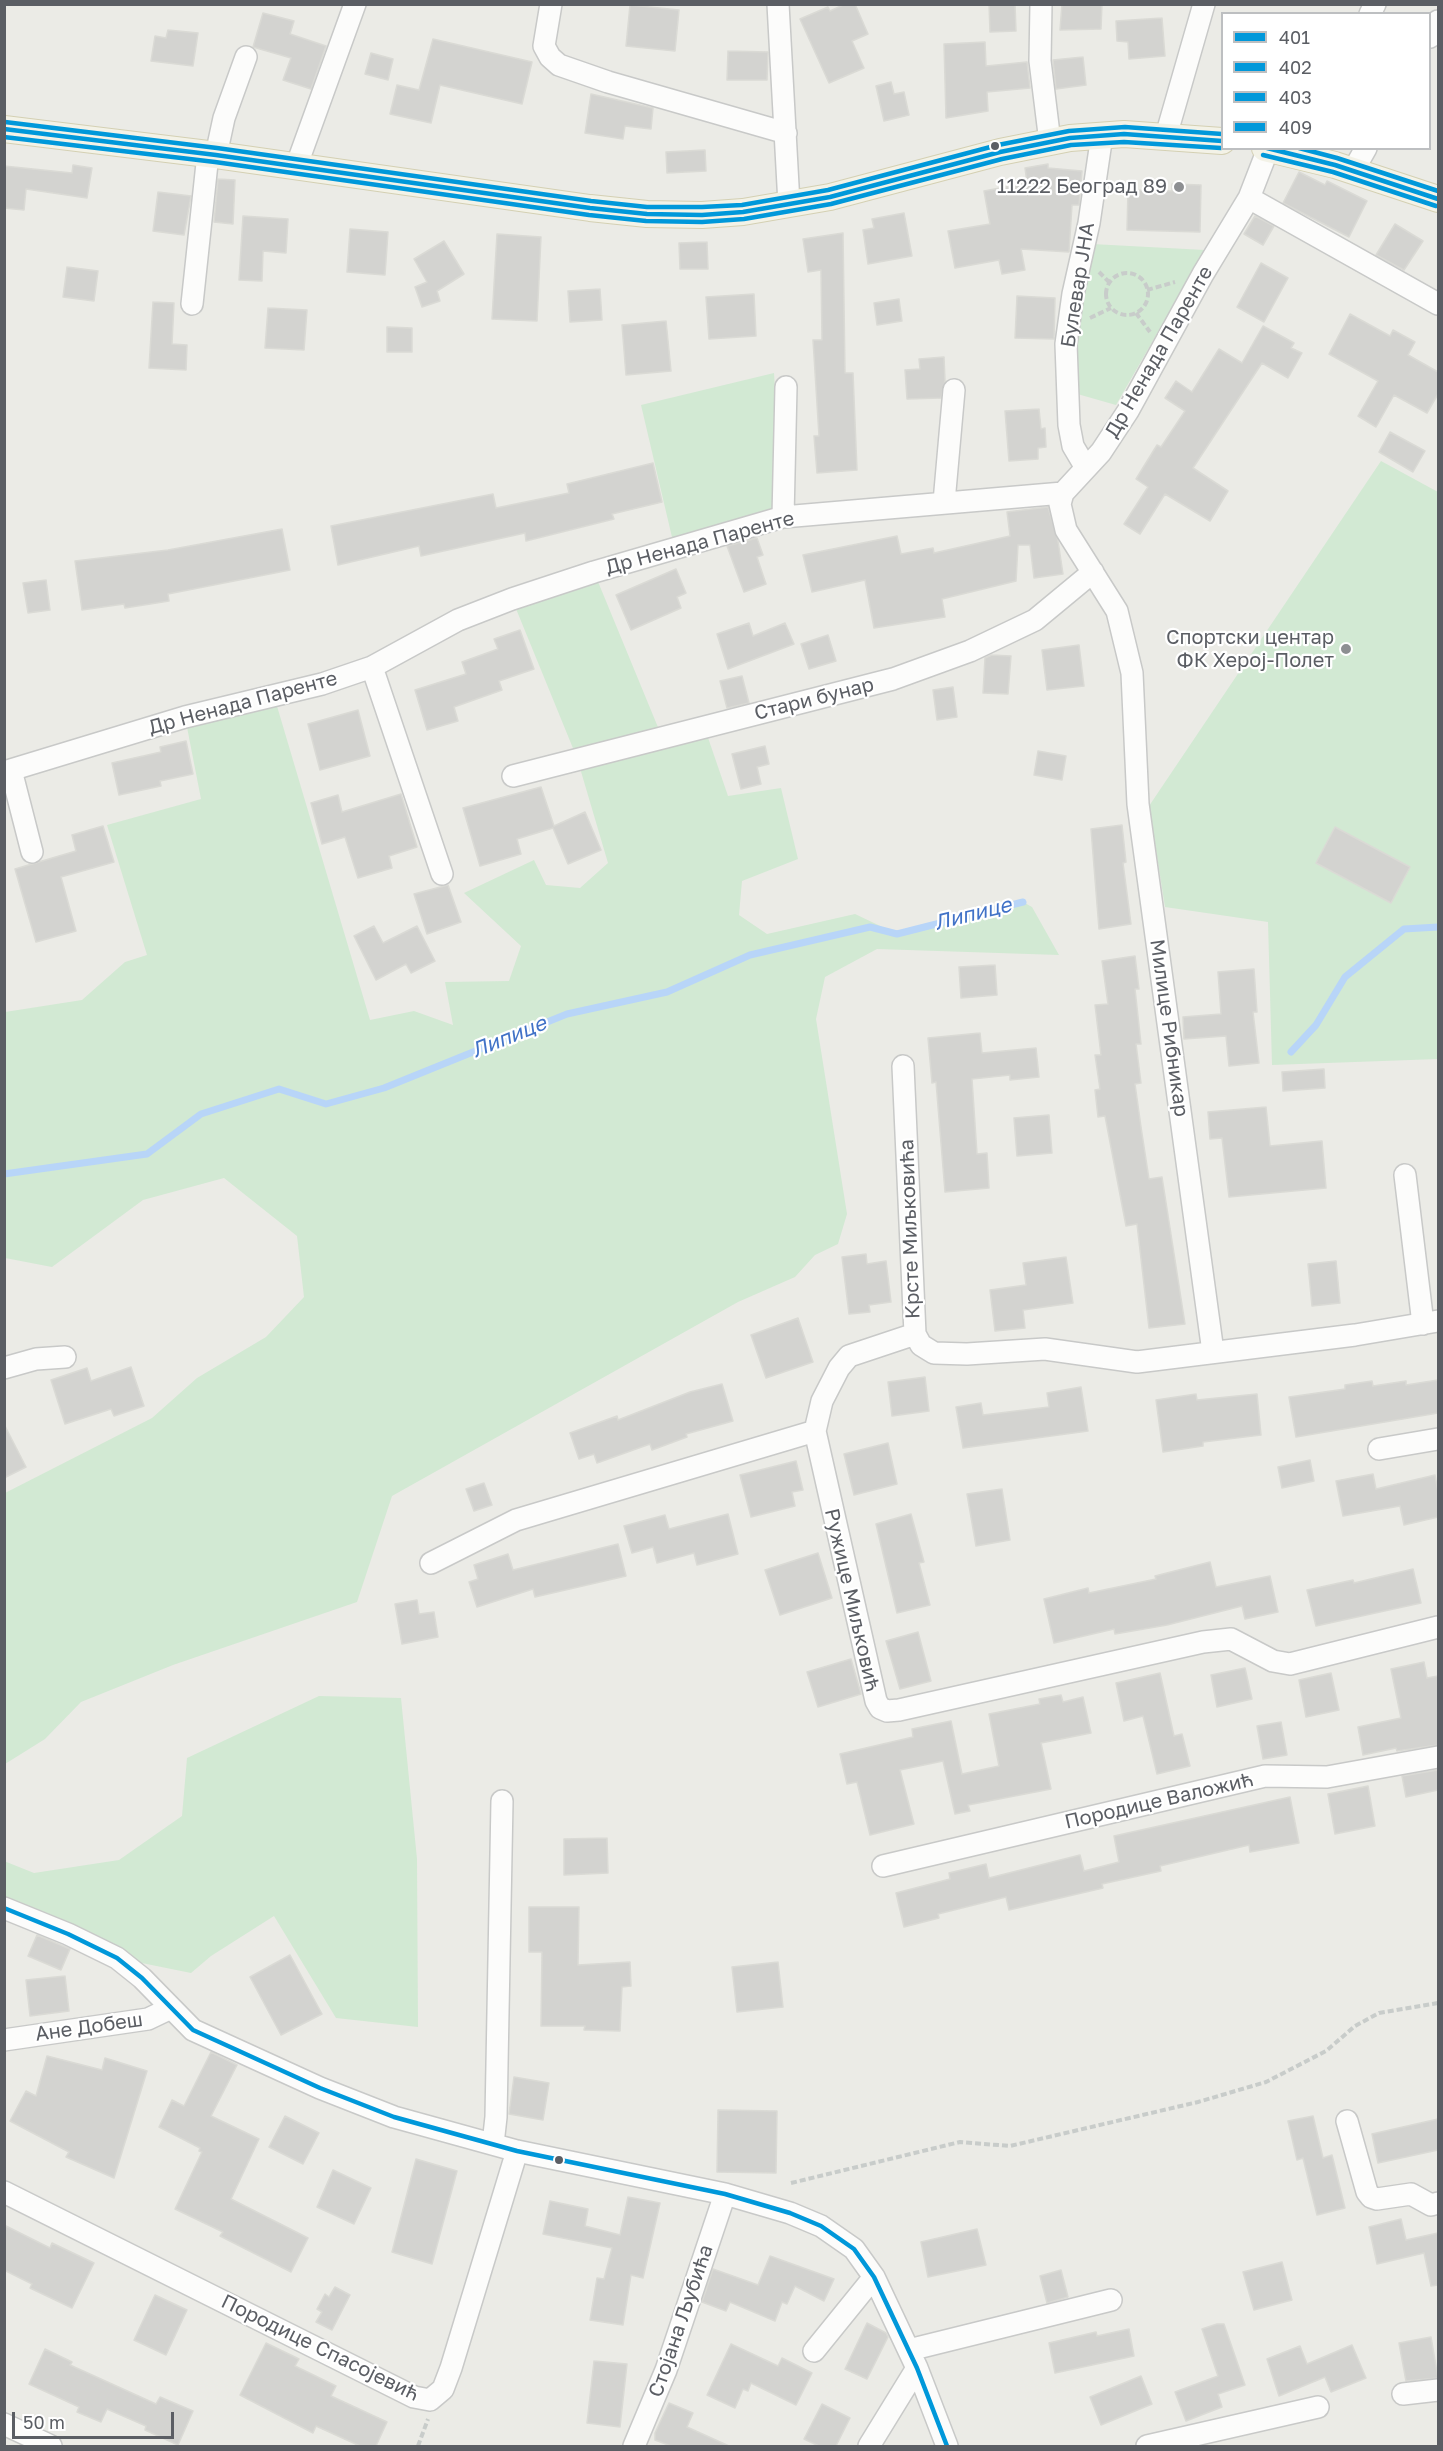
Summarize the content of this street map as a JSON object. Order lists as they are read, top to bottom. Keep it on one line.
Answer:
{"streets":{"street":["Булевар ЈНА","Др Ненада Паренте","Стари бунар","Милице Рибникар","Крсте Миљковића","Ружице Миљковић","Породице Валожић","Ане Добеш","Стојана Љубића","Породице Спасојевић"]},"crossings":[["Булевар ЈНА","Др Ненада Паренте"],["Др Ненада Паренте","Милице Рибникар"],["Стари бунар","Милице Рибникар"],["Милице Рибникар","Крсте Миљковића"]],"water":["Липице"],"places":["11222 Београд 89","Спортски центар ФК Херој-Полет"],"lines":["transit line 403","transit line 401","transit line 402","transit line 409"],"legend":["401","402","403","409"],"scale_bar":"50 m"}
